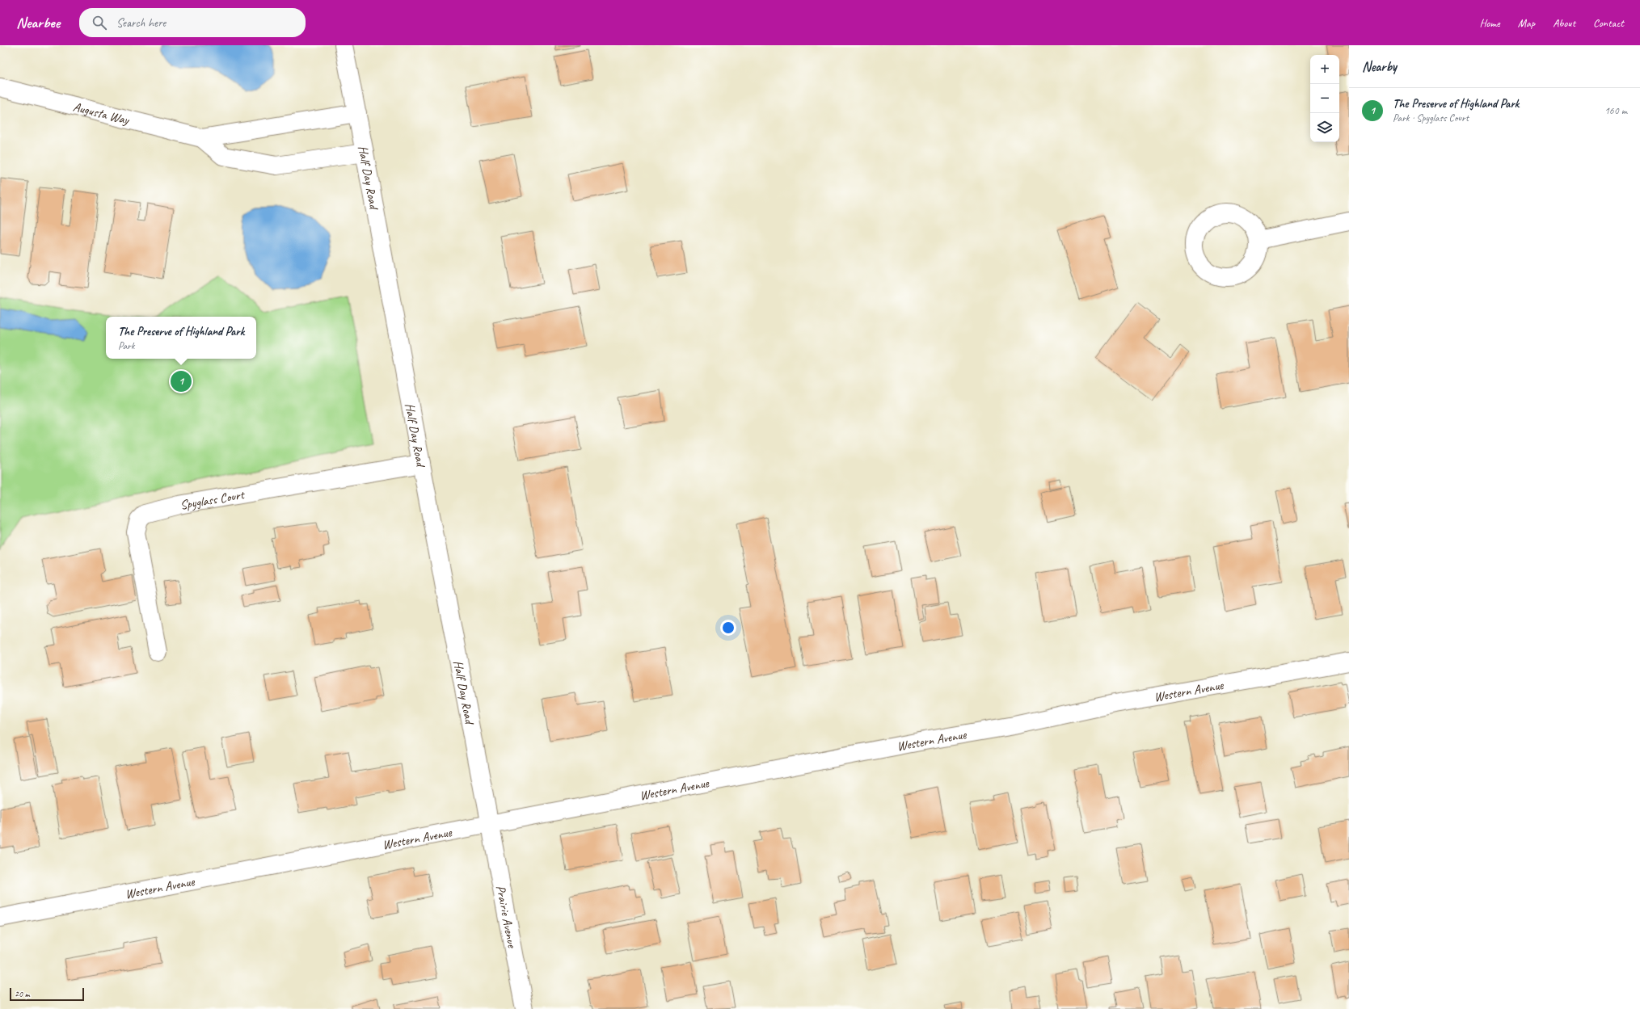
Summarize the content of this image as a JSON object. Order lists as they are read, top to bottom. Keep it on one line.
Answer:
{"streets":{"street":["Augusta Way","Half Day Road","Spyglass Court","Western Avenue","Prairie Avenue"]},"crossings":[["Augusta Way","Half Day Road"],["Half Day Road","Spyglass Court"],["Half Day Road","Western Avenue"],["Half Day Road","Prairie Avenue"],["Western Avenue","Prairie Avenue"]],"scale_bar":"20 m","page":{"header":"Nearbee","search":"Search here","nav":["Home","Map","About","Contact"],"heading":"Nearby","map_buttons":["+","−"],"list":[{"mark":"1","name":"The Preserve of Highland Park","note":"Park · Spyglass Court","value":"160 m"}],"popup":["The Preserve of Highland Park","Park"],"pins":"1","scale":"20 m"}}
